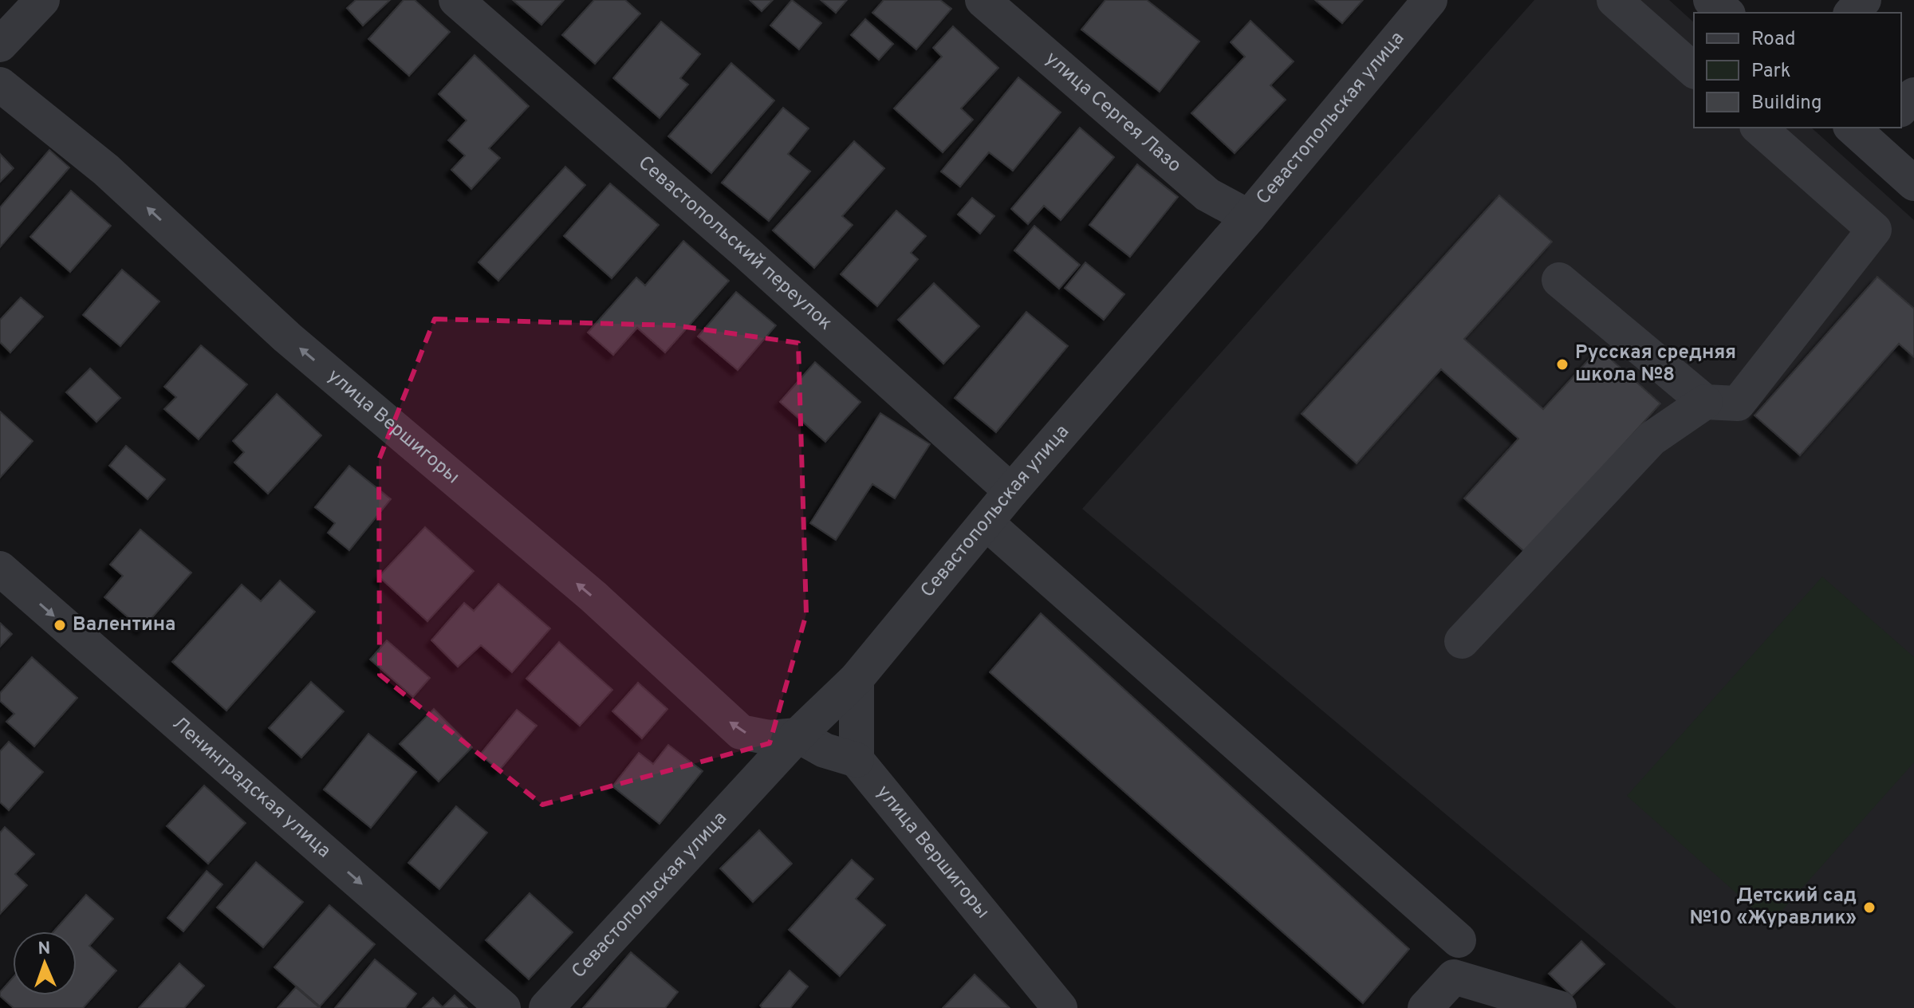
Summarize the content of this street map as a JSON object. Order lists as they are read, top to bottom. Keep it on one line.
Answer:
{"streets":{"street":["улица Сергея Лазо","Севастопольская улица","Севастопольский переулок","улица Вершигоры","Ленинградская улица"]},"crossings":[["улица Сергея Лазо","Севастопольская улица"],["Севастопольская улица","Севастопольский переулок"],["Севастопольская улица","улица Вершигоры"]],"one_way":["улица Вершигоры","Ленинградская улица"],"places":["Русская средняя школа №8","Валентина","Детский сад №10 «Журавлик»"],"legend":["Road","Park","Building"],"north":"top"}
